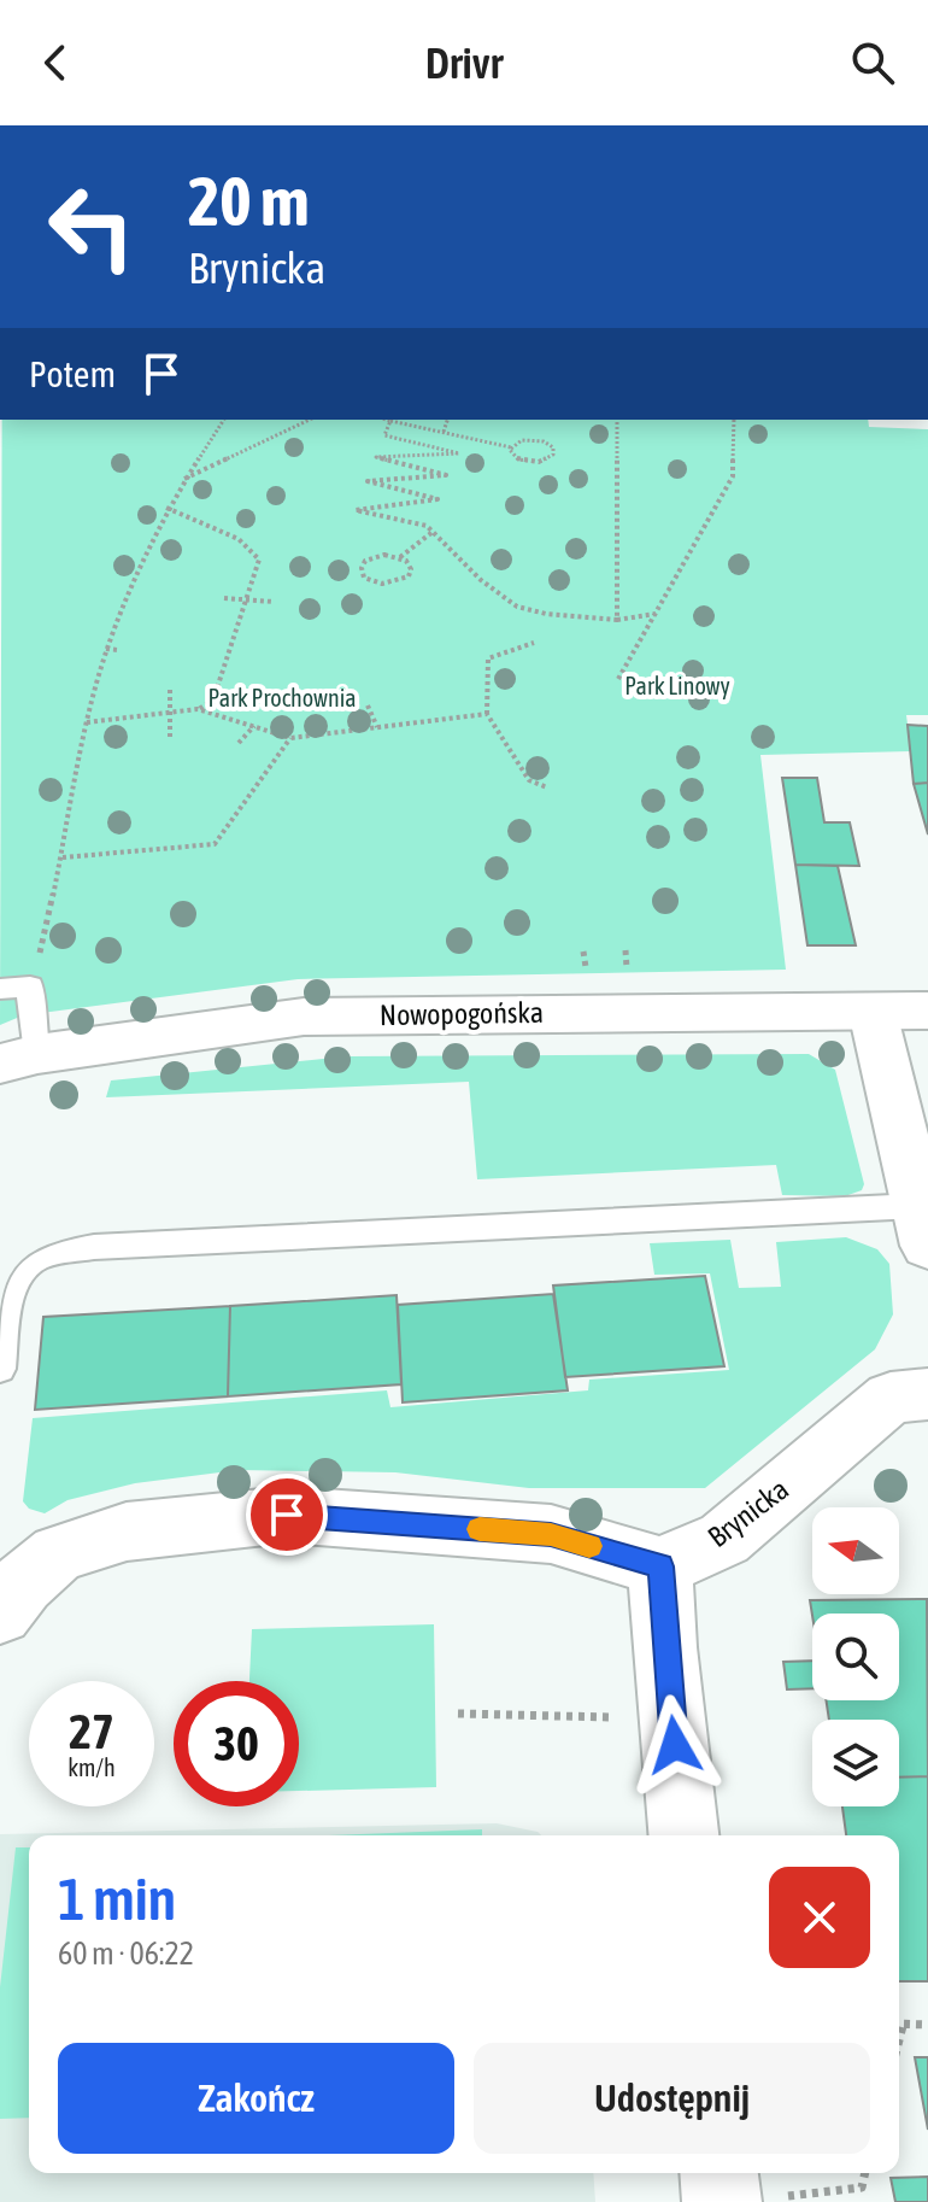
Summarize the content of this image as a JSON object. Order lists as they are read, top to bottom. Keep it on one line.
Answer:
{"streets":{"street":["Nowopogońska","Brynicka"]},"parks":["Park Linowy","Park Prochownia"],"north":"left","page":{"header":"Drivr","turn":["20 m","Brynicka"],"then":"Potem","speed":"27 km/h","limit":"30","heading":["1 min","60 m · 06:22"],"buttons":["Zakończ","Udostępnij"]}}
